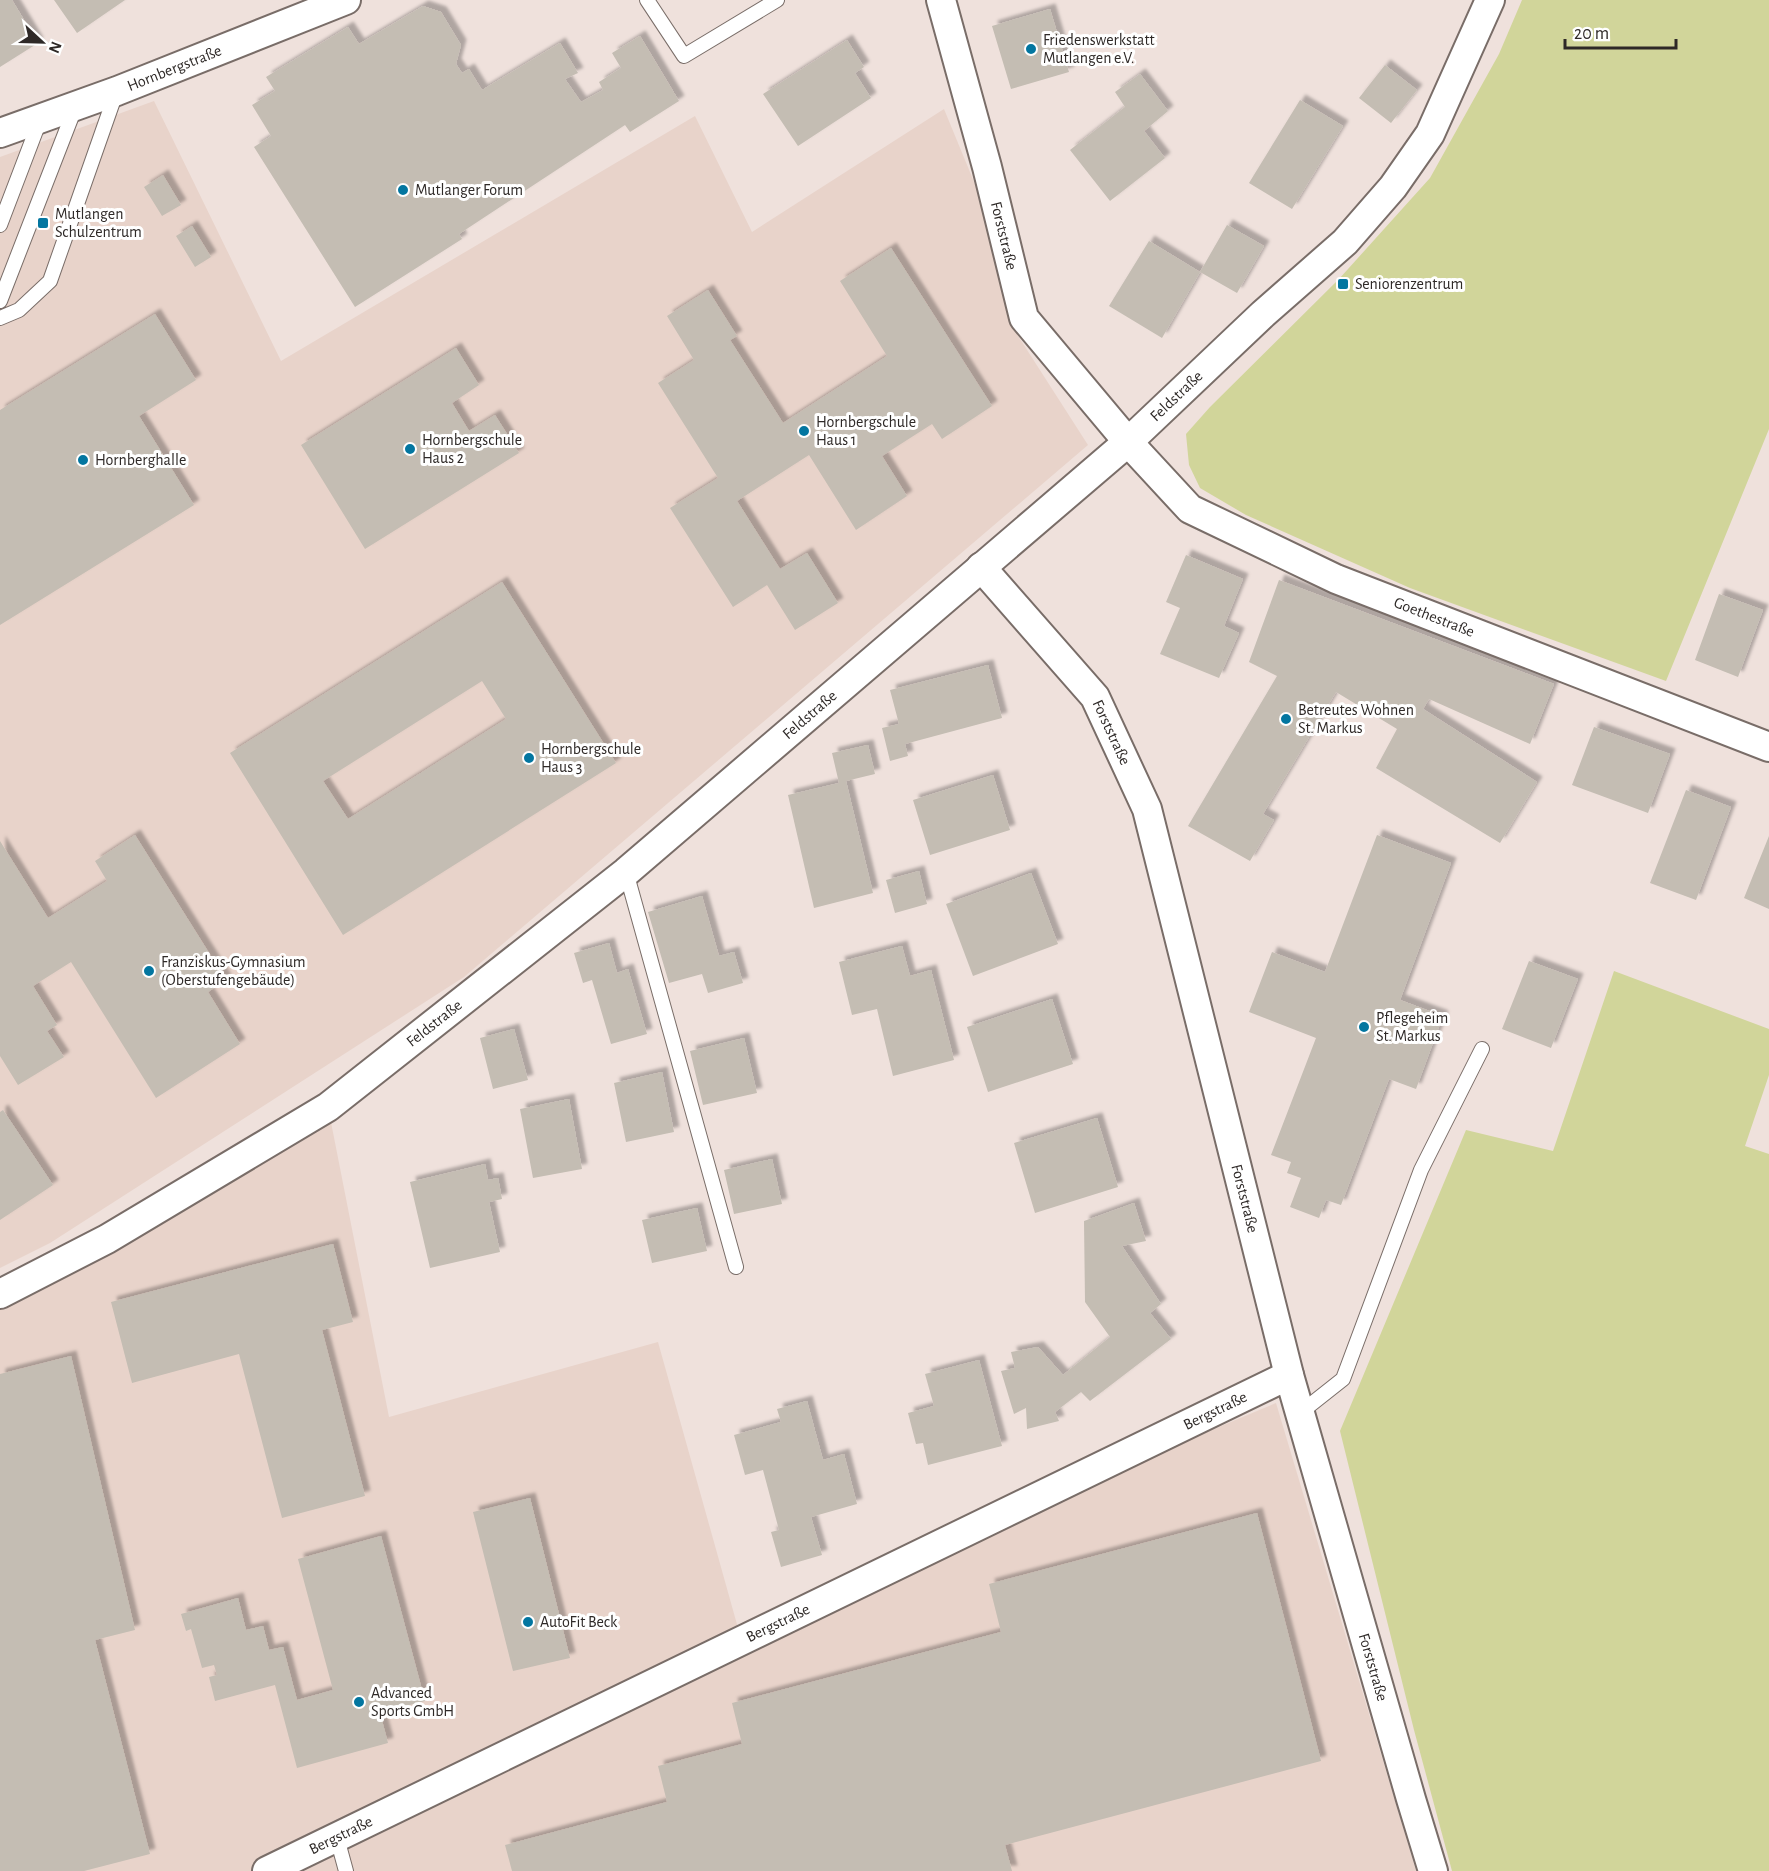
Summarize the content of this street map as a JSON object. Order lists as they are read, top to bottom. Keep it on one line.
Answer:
{"streets":{"street":["Hornbergstraße","Forststraße","Feldstraße","Goethestraße","Bergstraße"]},"crossings":[["Forststraße","Feldstraße"],["Forststraße","Goethestraße"],["Forststraße","Bergstraße"],["Feldstraße","Goethestraße"]],"places":{"other":["Friedenswerkstatt Mutlangen e.V.","Mutlanger Forum","Hornbergschule Haus 1","Hornbergschule Haus 2","Hornberghalle","Betreutes Wohnen St. Markus","Hornbergschule Haus 3","Franziskus-Gymnasium (Oberstufengebäude)","Pflegeheim St. Markus","AutoFit Beck","Advanced Sports GmbH"],"transit":["Mutlangen Schulzentrum","Seniorenzentrum"]},"scale_bar":"20 m","north":"right"}
